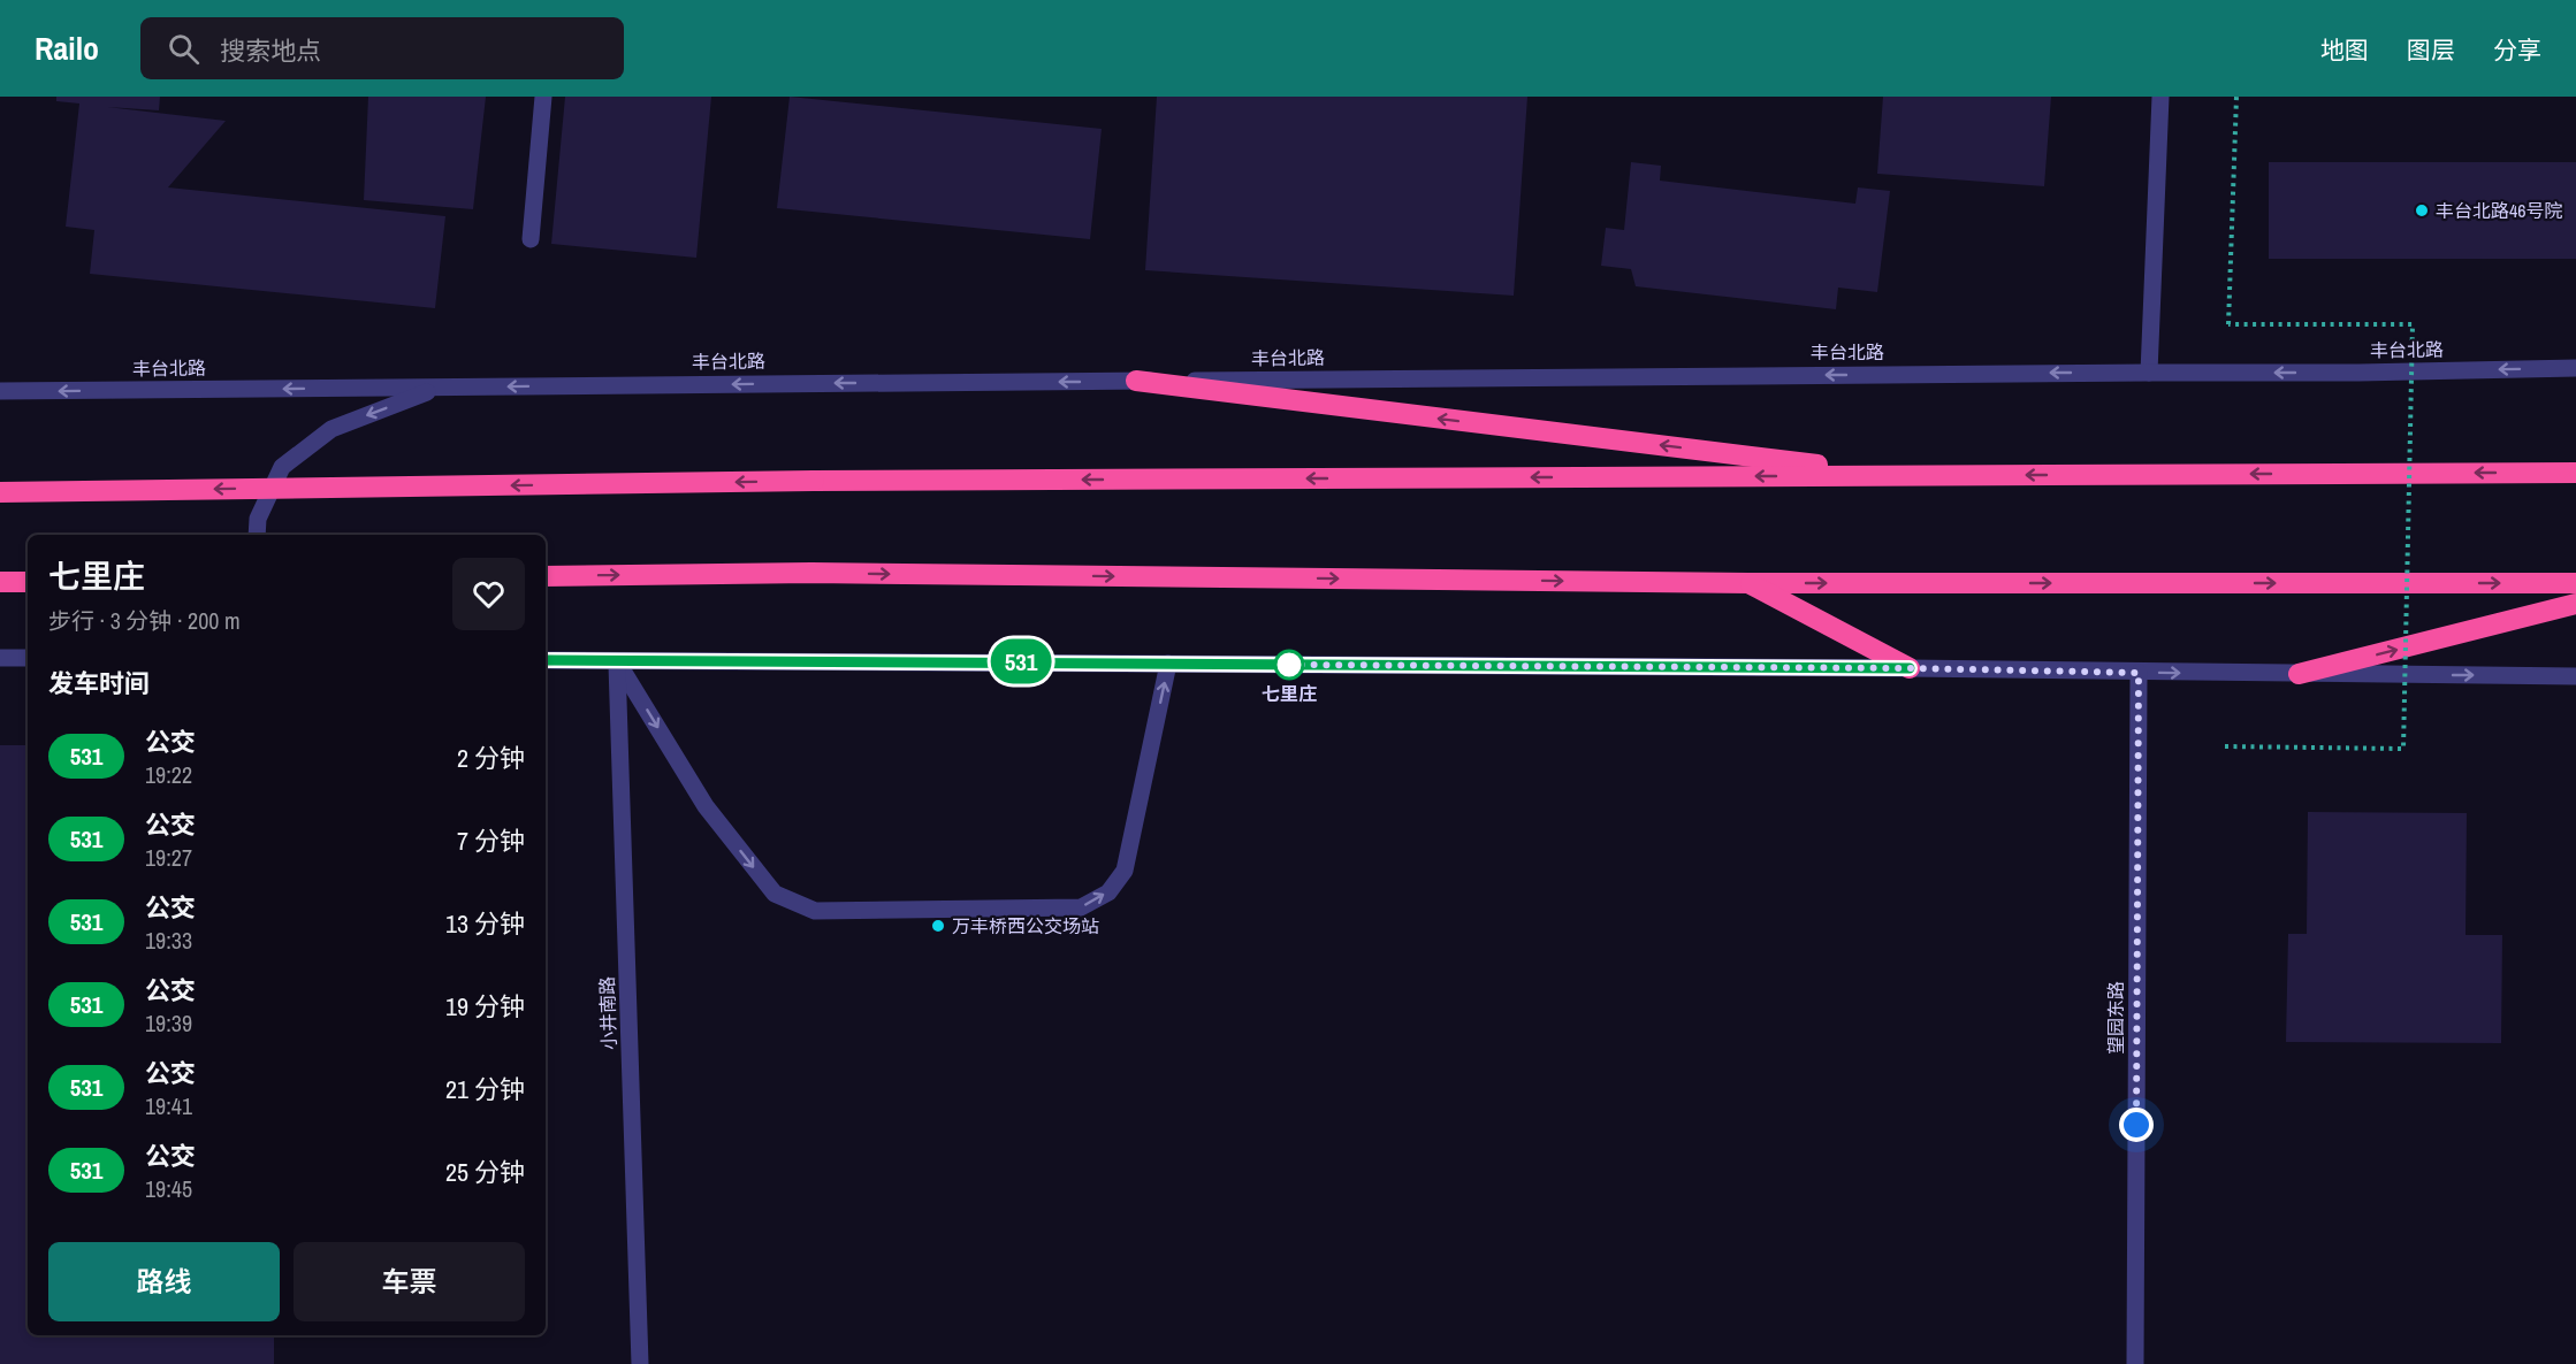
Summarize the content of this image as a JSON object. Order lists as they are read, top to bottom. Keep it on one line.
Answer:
{"streets":{"street":["丰台北路","小井南路","望园东路"]},"one_way":["丰台北路"],"places":["丰台北路46号院","七里庄","万丰桥西公交场站"],"lines":["bus line 531"],"page":{"header":"Railo","search":"搜索地点","nav":["地图","图层","分享"],"on_map":"531","heading":[["七里庄","步行 · 3 分钟 · 200 m"],"发车时间"],"list":[{"mark":"531","name":"公交","note":"19:22","value":"2 分钟"},{"mark":"531","name":"公交","note":"19:27","value":"7 分钟"},{"mark":"531","name":"公交","note":"19:33","value":"13 分钟"},{"mark":"531","name":"公交","note":"19:39","value":"19 分钟"},{"mark":"531","name":"公交","note":"19:41","value":"21 分钟"},{"mark":"531","name":"公交","note":"19:45","value":"25 分钟"}],"buttons":["路线","车票"]}}
